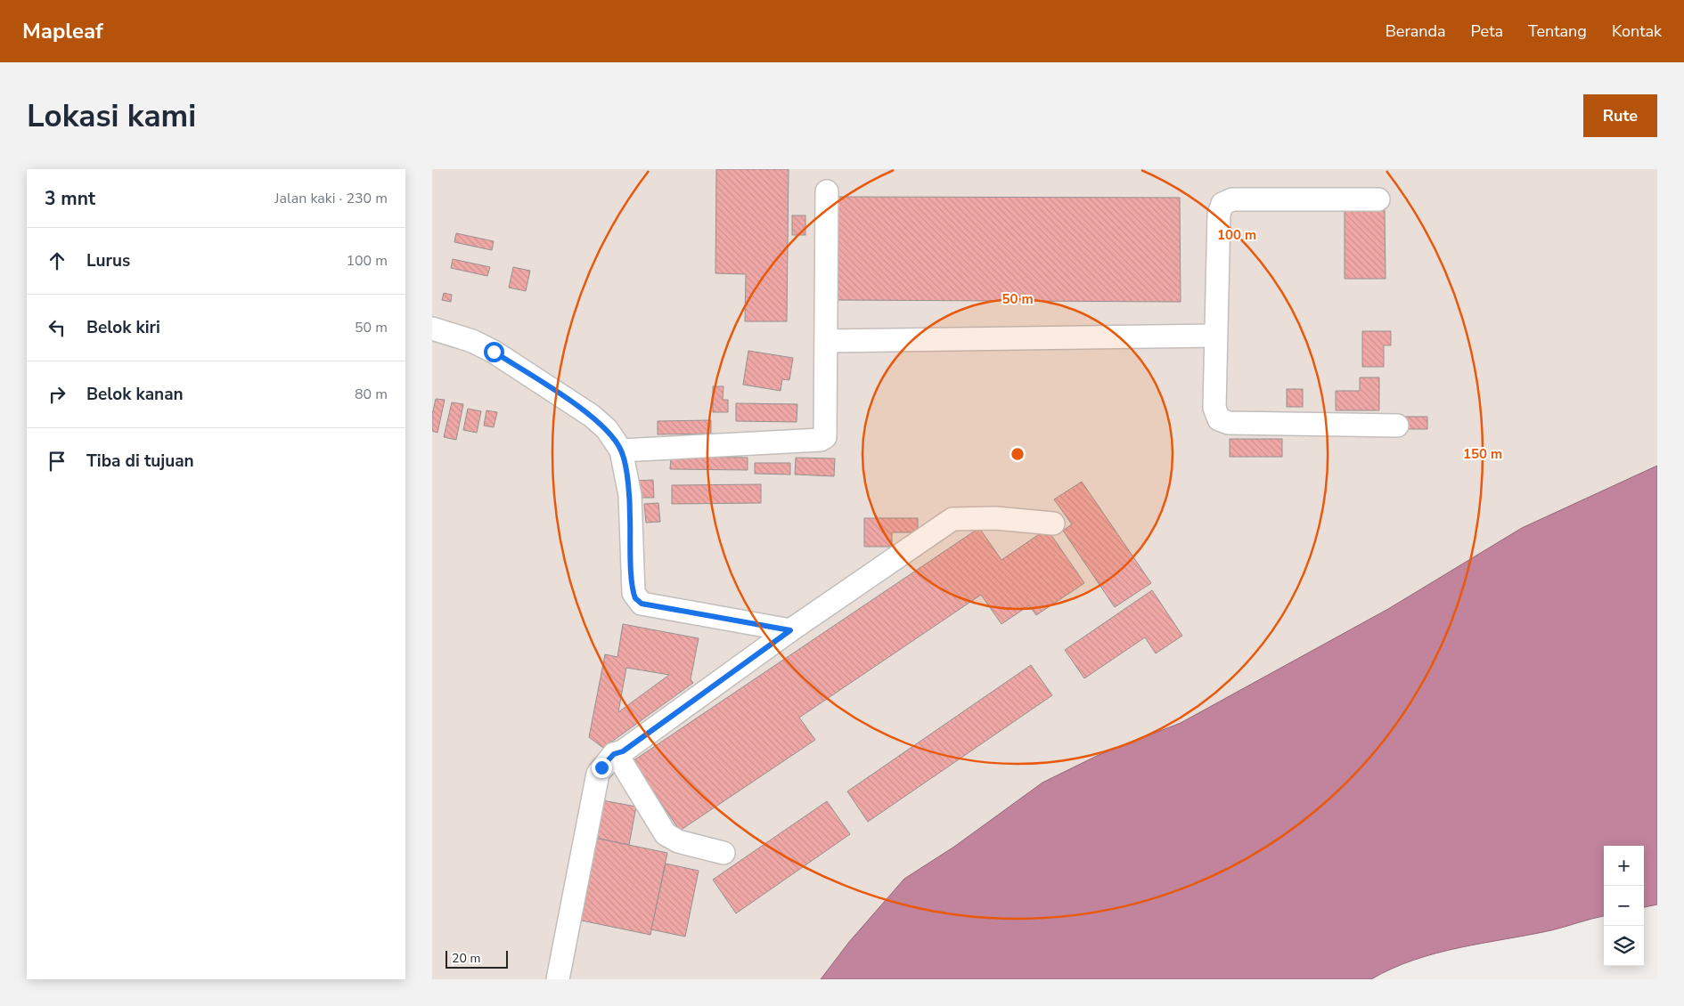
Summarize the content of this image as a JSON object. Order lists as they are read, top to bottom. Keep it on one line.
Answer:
{"scale_bar":"20 m","page":{"header":"Mapleaf","nav":["Beranda","Peta","Tentang","Kontak"],"buttons":"Rute","title":"Lokasi kami","heading":["3 mnt","Jalan kaki · 230 m"],"list":[["Lurus","100 m"],["Belok kiri","50 m"],["Belok kanan","80 m"],"Tiba di tujuan"],"map_buttons":["+","−"],"scale":"20 m"},"rings":["100 m","50 m","150 m"]}
